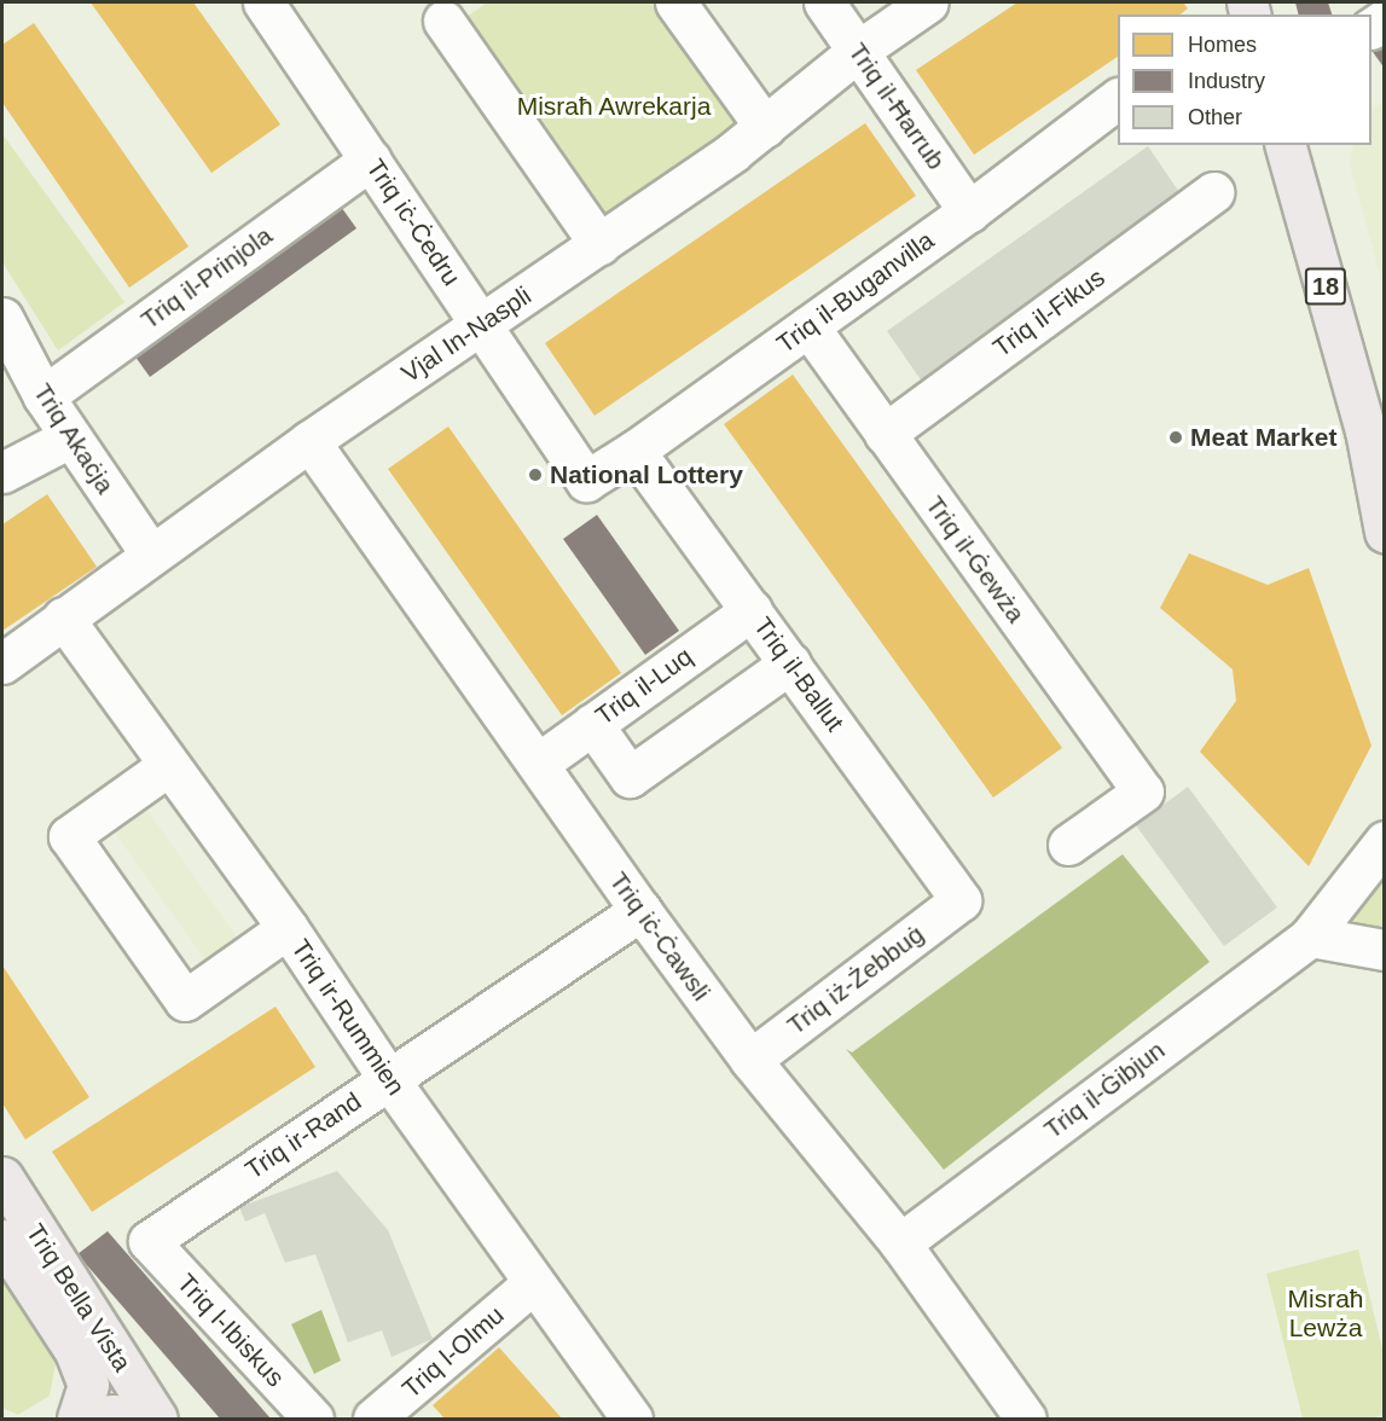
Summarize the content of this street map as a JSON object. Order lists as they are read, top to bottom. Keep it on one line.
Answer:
{"streets":{"main road":["18","Triq Bella Vista"],"street":["Triq il-Ħarrub","Triq iċ-Ċedru","Triq il-Prinjola","Triq il-Buganvilla","Triq il-Fikus","Vjal In-Naspli","Triq Akaċja","Triq il-Ġewża","Triq il-Ballut","Triq il-Luq","Triq iċ-Ċawsli","Triq iż-Żebbuġ","Triq ir-Rummien","Triq il-Ġibjun","Triq ir-Rand","Triq l-Ibiskus","Triq l-Olmu"]},"crossings":[["Triq il-Ħarrub","Triq il-Buganvilla"],["Triq il-Ħarrub","Vjal In-Naspli"],["Triq iċ-Ċedru","Triq il-Prinjola"],["Triq iċ-Ċedru","Triq il-Buganvilla"],["Triq iċ-Ċedru","Vjal In-Naspli"],["Triq il-Prinjola","Triq Akaċja"],["Triq il-Buganvilla","Triq il-Ġewża"],["Triq il-Buganvilla","Triq il-Ballut"],["Triq il-Fikus","Triq il-Ġewża"],["Vjal In-Naspli","Triq Akaċja"],["Vjal In-Naspli","Triq iċ-Ċawsli"],["Vjal In-Naspli","Triq ir-Rummien"],["Triq il-Ballut","Triq il-Luq"],["Triq il-Ballut","Triq iż-Żebbuġ"],["Triq il-Luq","Triq iċ-Ċawsli"],["Triq iċ-Ċawsli","Triq iż-Żebbuġ"],["Triq iċ-Ċawsli","Triq il-Ġibjun"],["Triq iċ-Ċawsli","Triq ir-Rand"],["Triq ir-Rummien","Triq ir-Rand"],["Triq ir-Rummien","Triq l-Olmu"],["Triq ir-Rand","Triq l-Ibiskus"]],"parks":["Misraħ Awrekarja","Misraħ Lewża"],"places":["Meat Market","National Lottery"],"legend":["Homes","Industry","Other"]}
